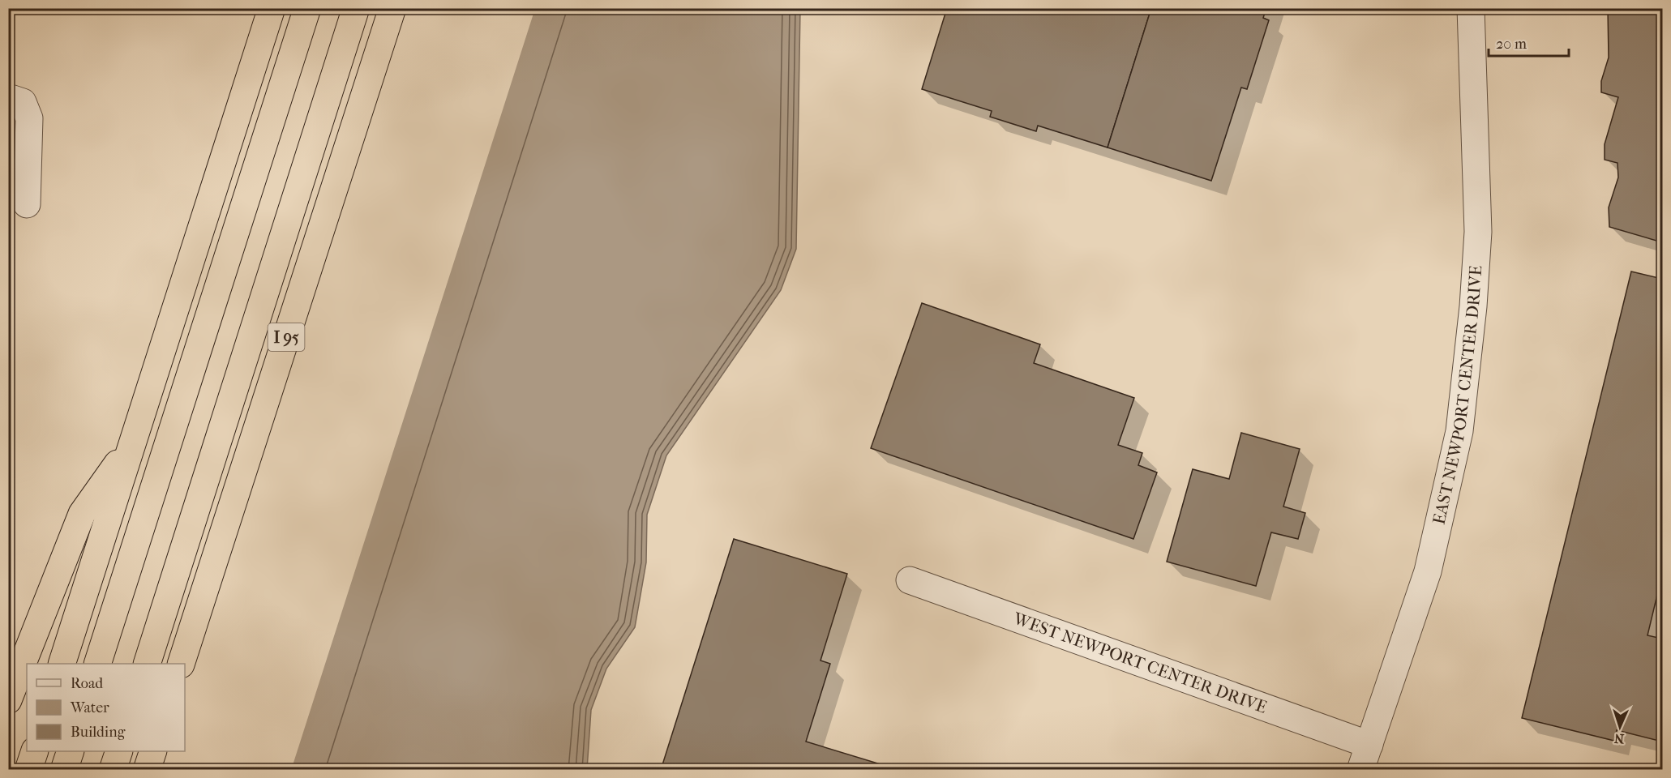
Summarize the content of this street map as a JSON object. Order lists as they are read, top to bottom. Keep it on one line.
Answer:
{"streets":{"highway":["I 95"],"street":["EAST NEWPORT CENTER DRIVE","WEST NEWPORT CENTER DRIVE"]},"crossings":[["EAST NEWPORT CENTER DRIVE","WEST NEWPORT CENTER DRIVE"]],"legend":["Road","Water","Building"],"scale_bar":"20 m","north":"bottom"}
